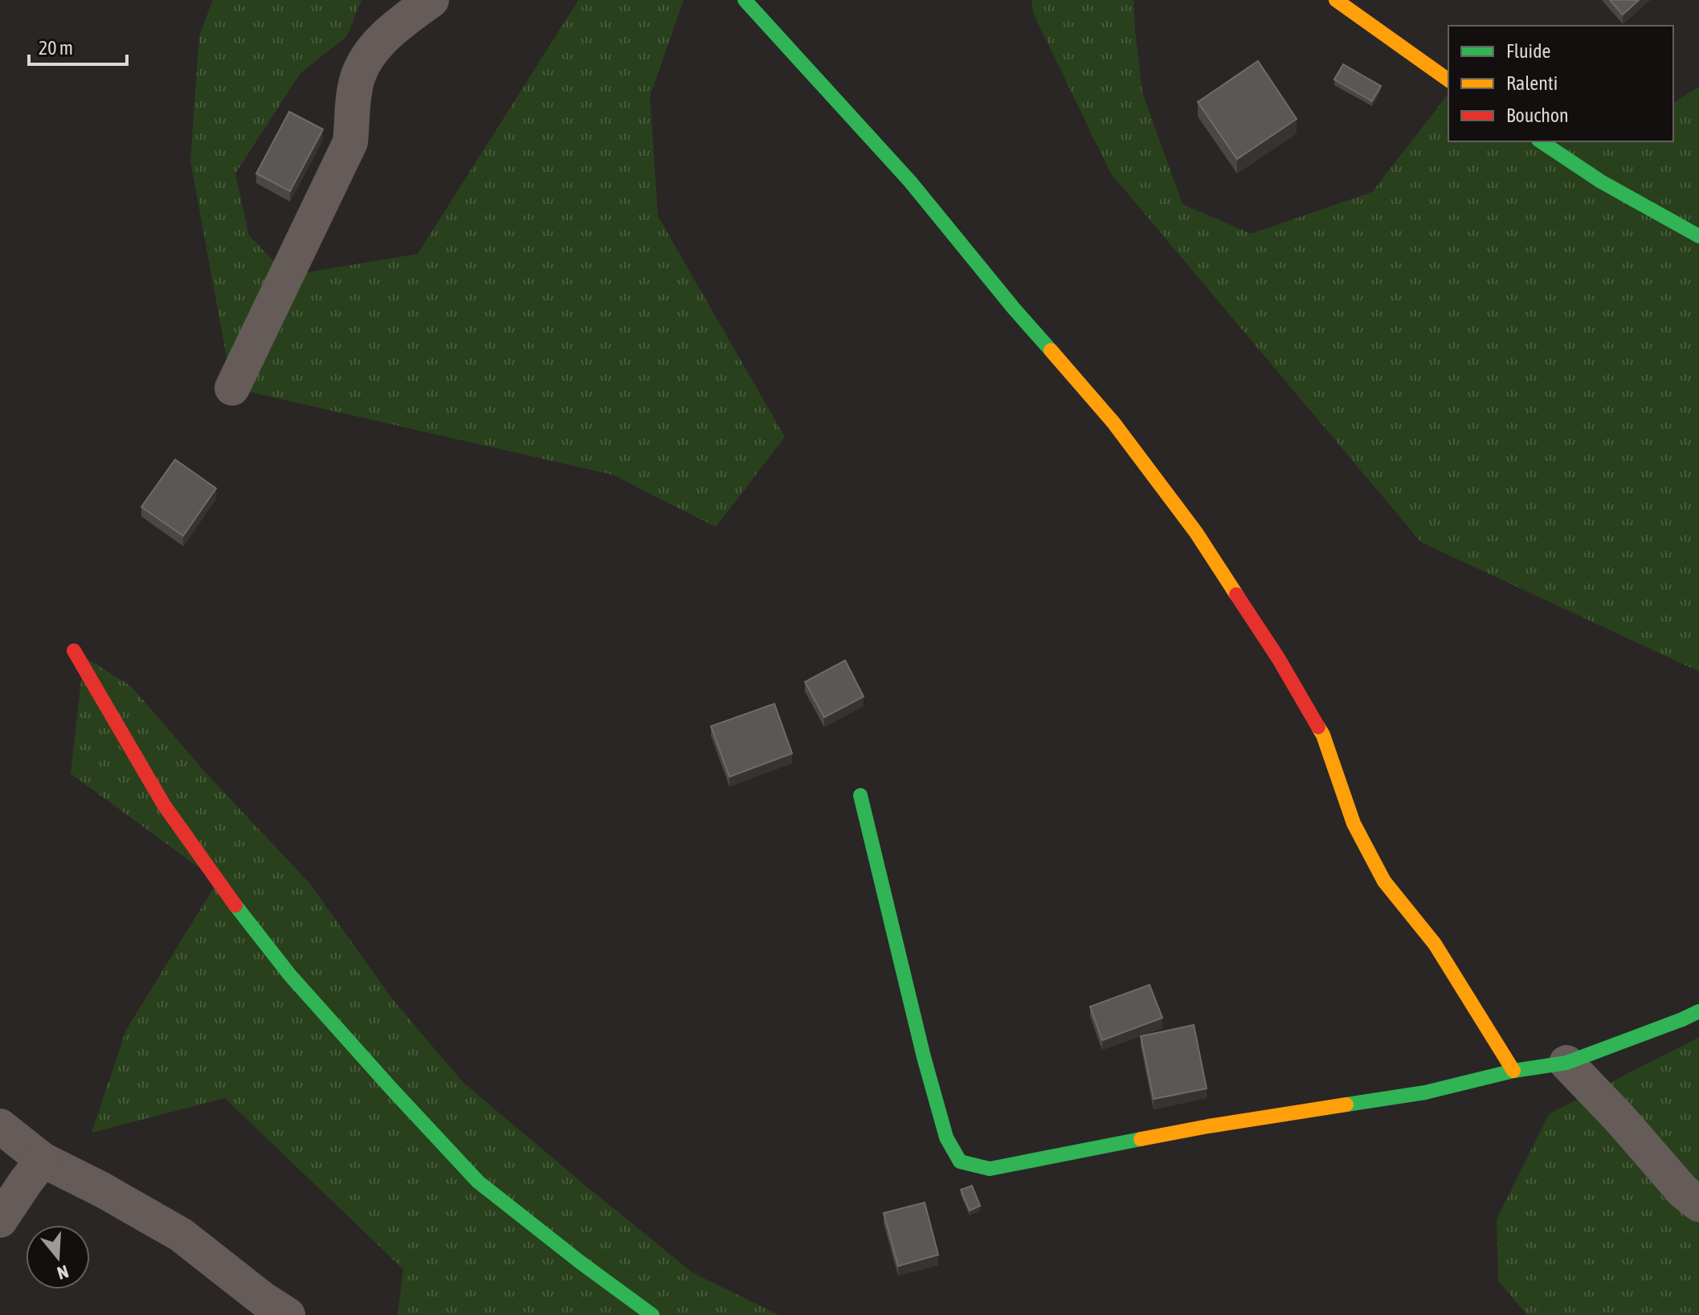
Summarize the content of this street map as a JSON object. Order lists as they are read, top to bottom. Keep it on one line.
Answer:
{"legend":["Fluide","Ralenti","Bouchon"],"scale_bar":"20 m","north":"bottom"}
